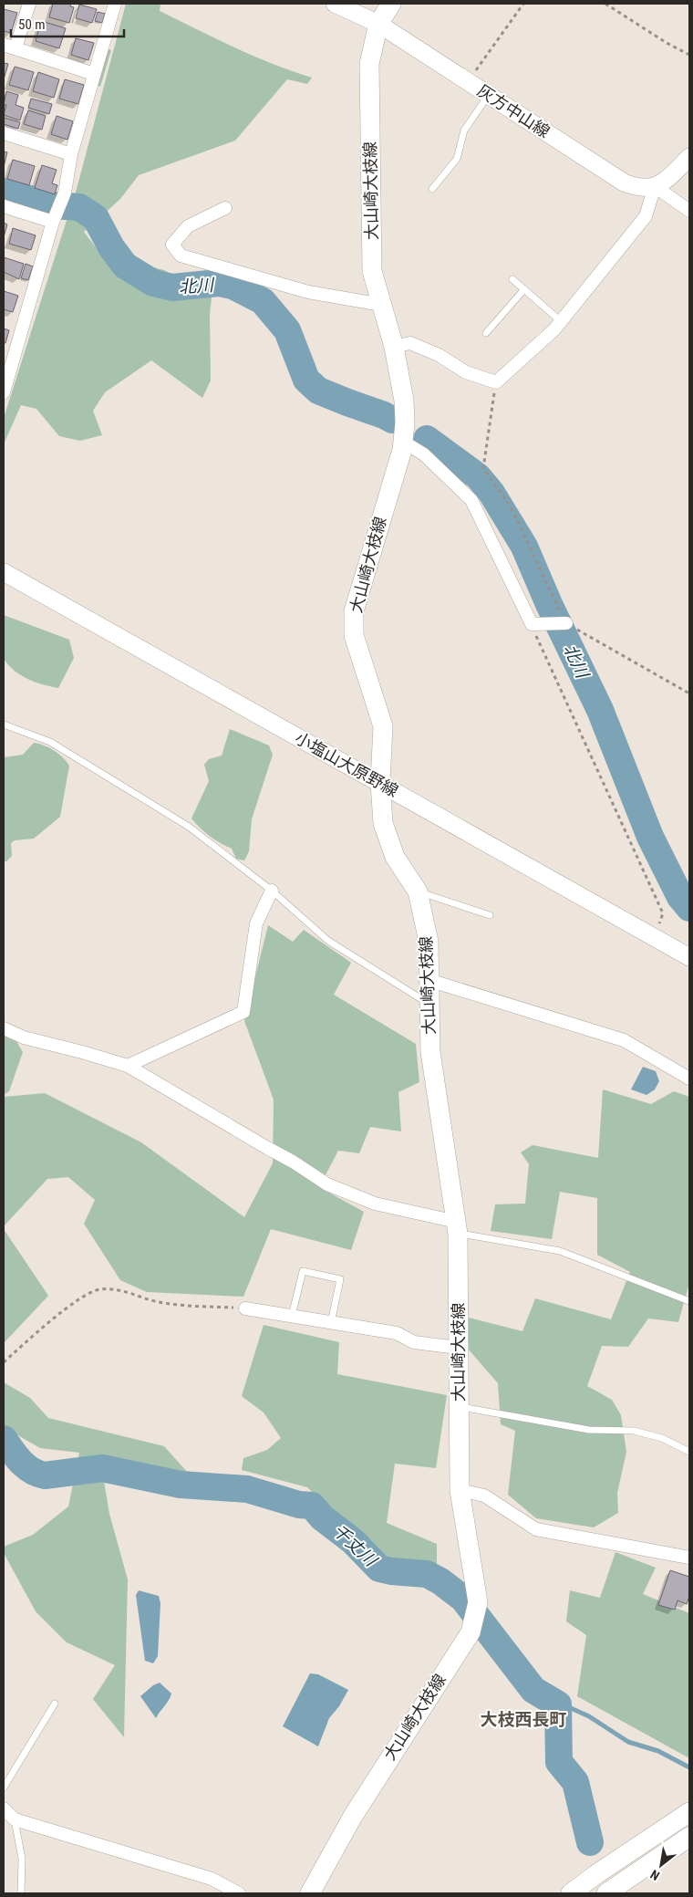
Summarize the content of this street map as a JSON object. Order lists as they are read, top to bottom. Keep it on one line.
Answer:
{"streets":{"main road":["灰方中山線","大山崎大枝線","小塩山大原野線"]},"crossings":[["灰方中山線","大山崎大枝線"],["大山崎大枝線","小塩山大原野線"]],"districts":["大枝西長町"],"water":["北川","千丈川"],"scale_bar":"50 m","north":"bottom left"}
